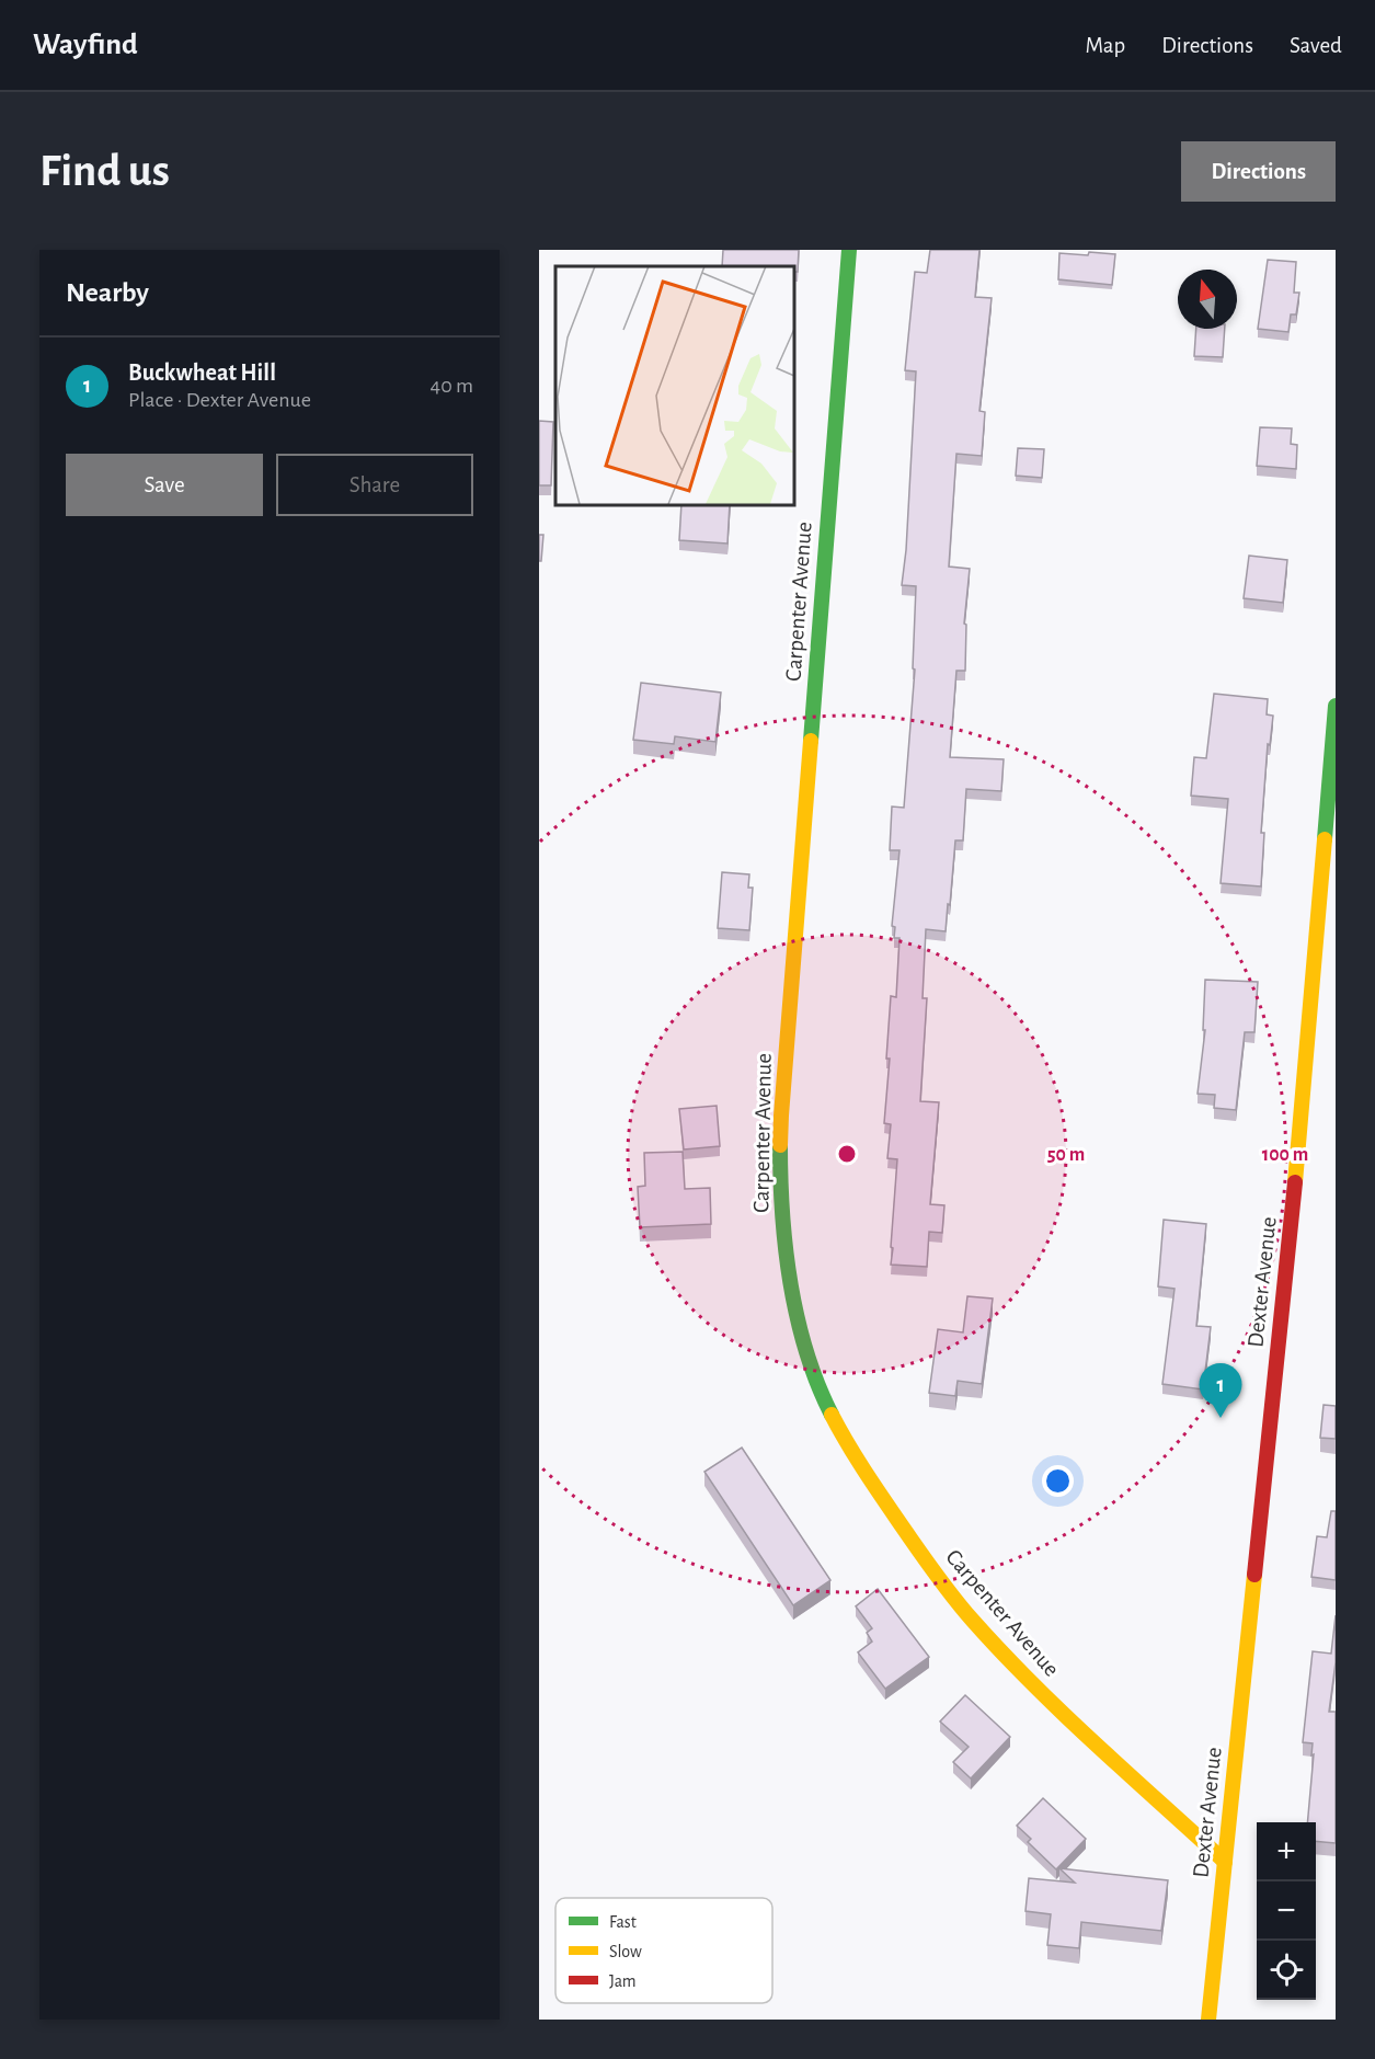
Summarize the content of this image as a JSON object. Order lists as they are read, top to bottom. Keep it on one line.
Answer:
{"streets":{"street":["Carpenter Avenue","Dexter Avenue"]},"crossings":[["Carpenter Avenue","Dexter Avenue"]],"legend":["Fast","Slow","Jam"],"north":"top","page":{"header":"Wayfind","nav":["Map","Directions","Saved"],"buttons":["Directions",["Save","Share"]],"title":"Find us","heading":"Nearby","list":[{"mark":"1","name":"Buckwheat Hill","note":"Place · Dexter Avenue","value":"40 m"}],"pins":"1","map_buttons":["+","−"]},"rings":["50 m","100 m"]}
